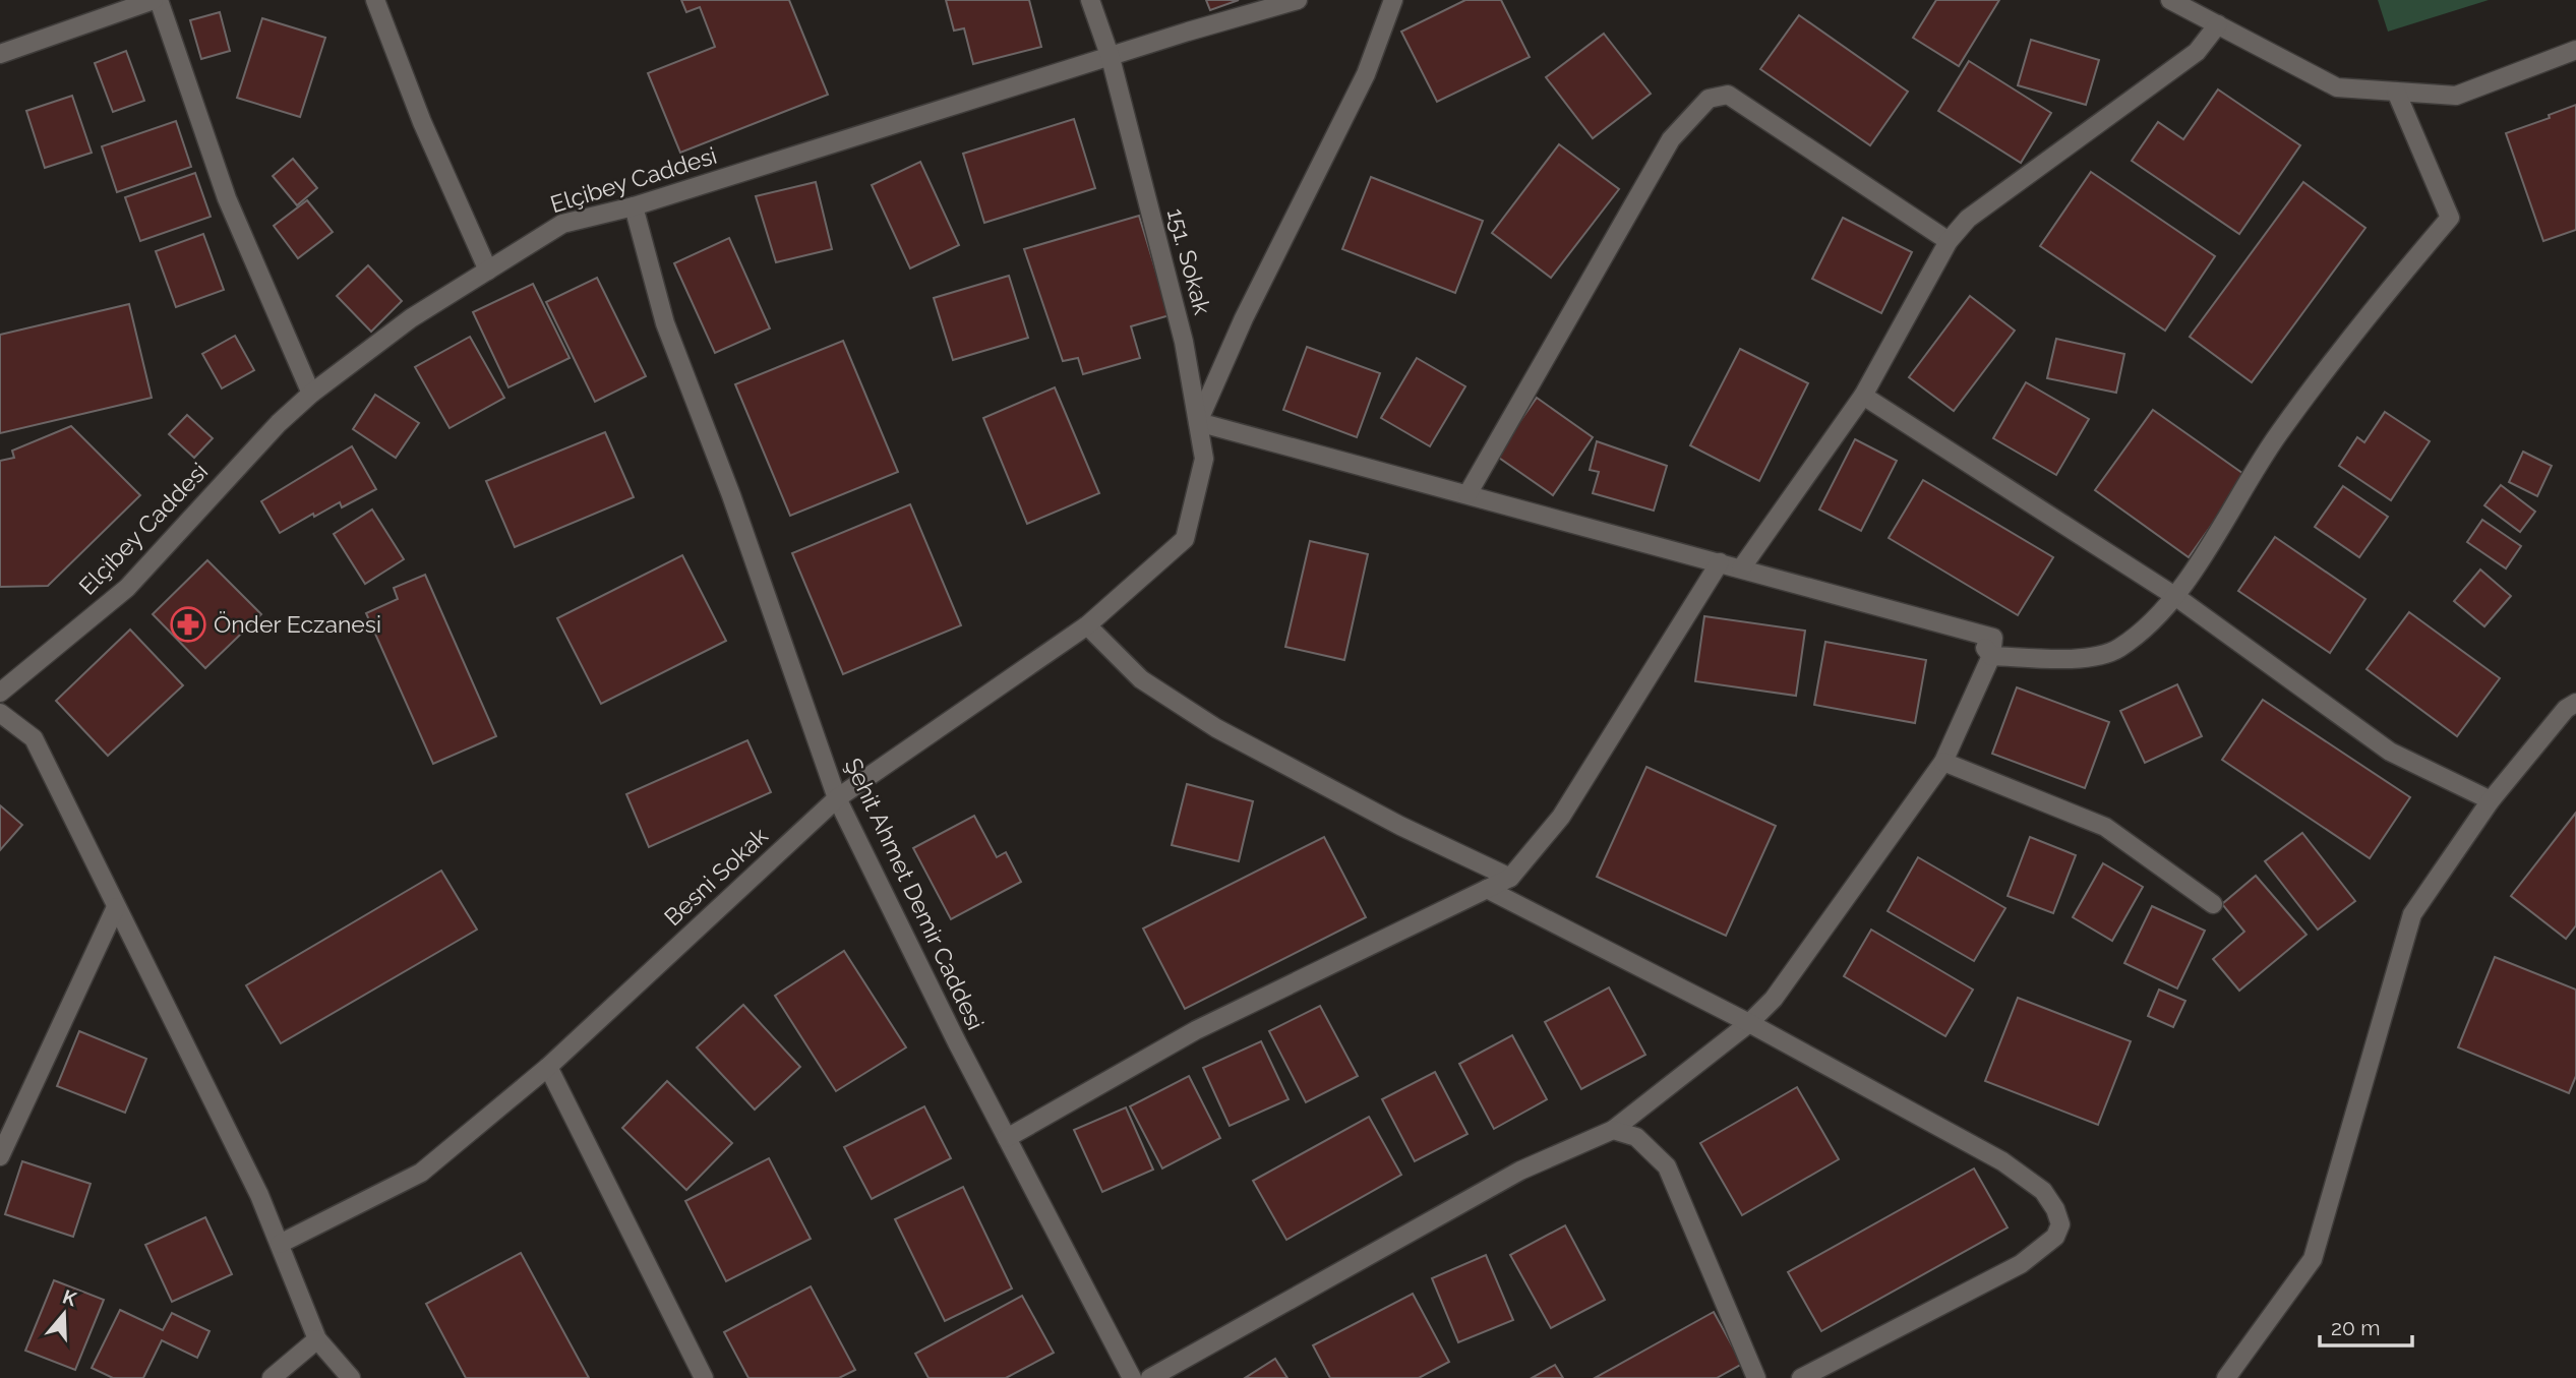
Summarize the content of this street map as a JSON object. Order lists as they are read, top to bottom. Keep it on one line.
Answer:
{"streets":{"street":["Elçibey Caddesi","151. Sokak","Besni Sokak","Şehit Ahmet Demir Caddesi"]},"crossings":[["Elçibey Caddesi","151. Sokak"],["Elçibey Caddesi","Şehit Ahmet Demir Caddesi"],["151. Sokak","Besni Sokak"],["Besni Sokak","Şehit Ahmet Demir Caddesi"]],"places":{"pharmacy":["Önder Eczanesi"]},"scale_bar":"20 m","north":"top"}
